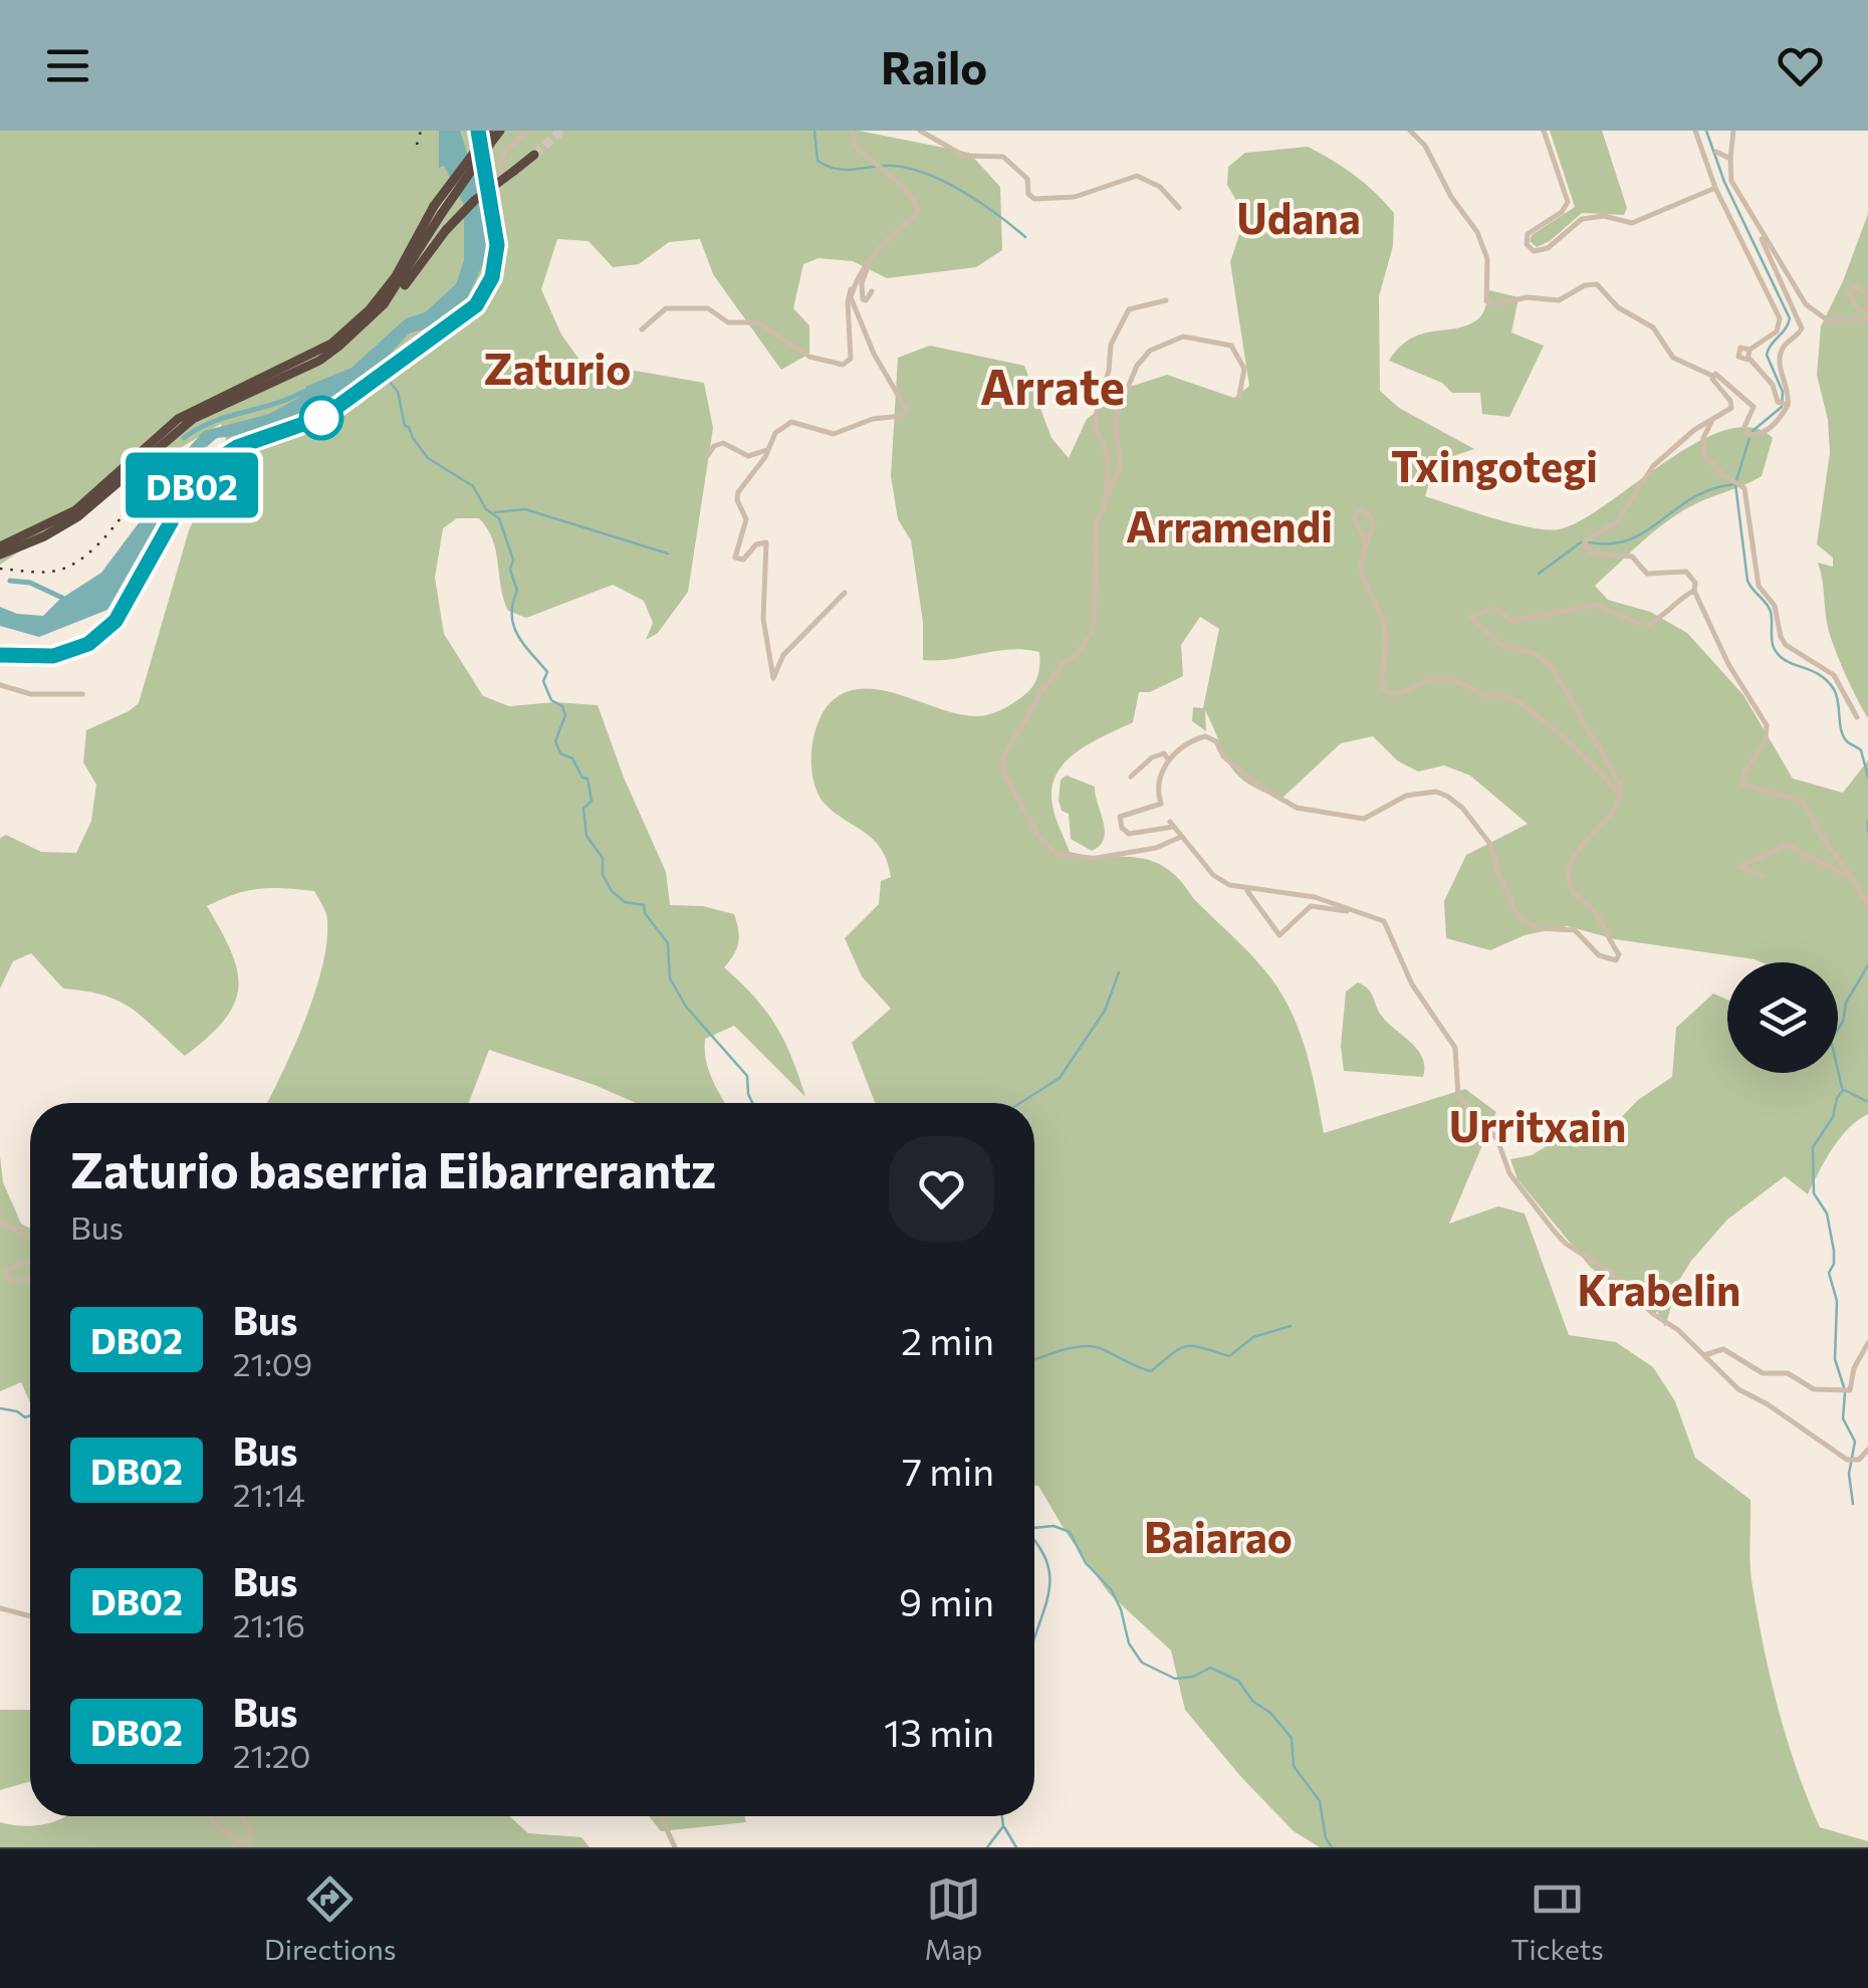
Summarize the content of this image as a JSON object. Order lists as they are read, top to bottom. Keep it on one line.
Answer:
{"districts":["Udana","Zaturio","Arrate","Txingotegi","Arramendi","Urritxain","Krabelin","Baiarao"],"lines":["bus line DB02"],"page":{"header":"Railo","on_map":"DB02","heading":["Zaturio baserria Eibarrerantz","Bus"],"list":[{"mark":"DB02","name":"Bus","note":"21:09","value":"2 min"},{"mark":"DB02","name":"Bus","note":"21:14","value":"7 min"},{"mark":"DB02","name":"Bus","note":"21:16","value":"9 min"},{"mark":"DB02","name":"Bus","note":"21:20","value":"13 min"}],"tabs":["Directions","Map","Tickets"]}}
